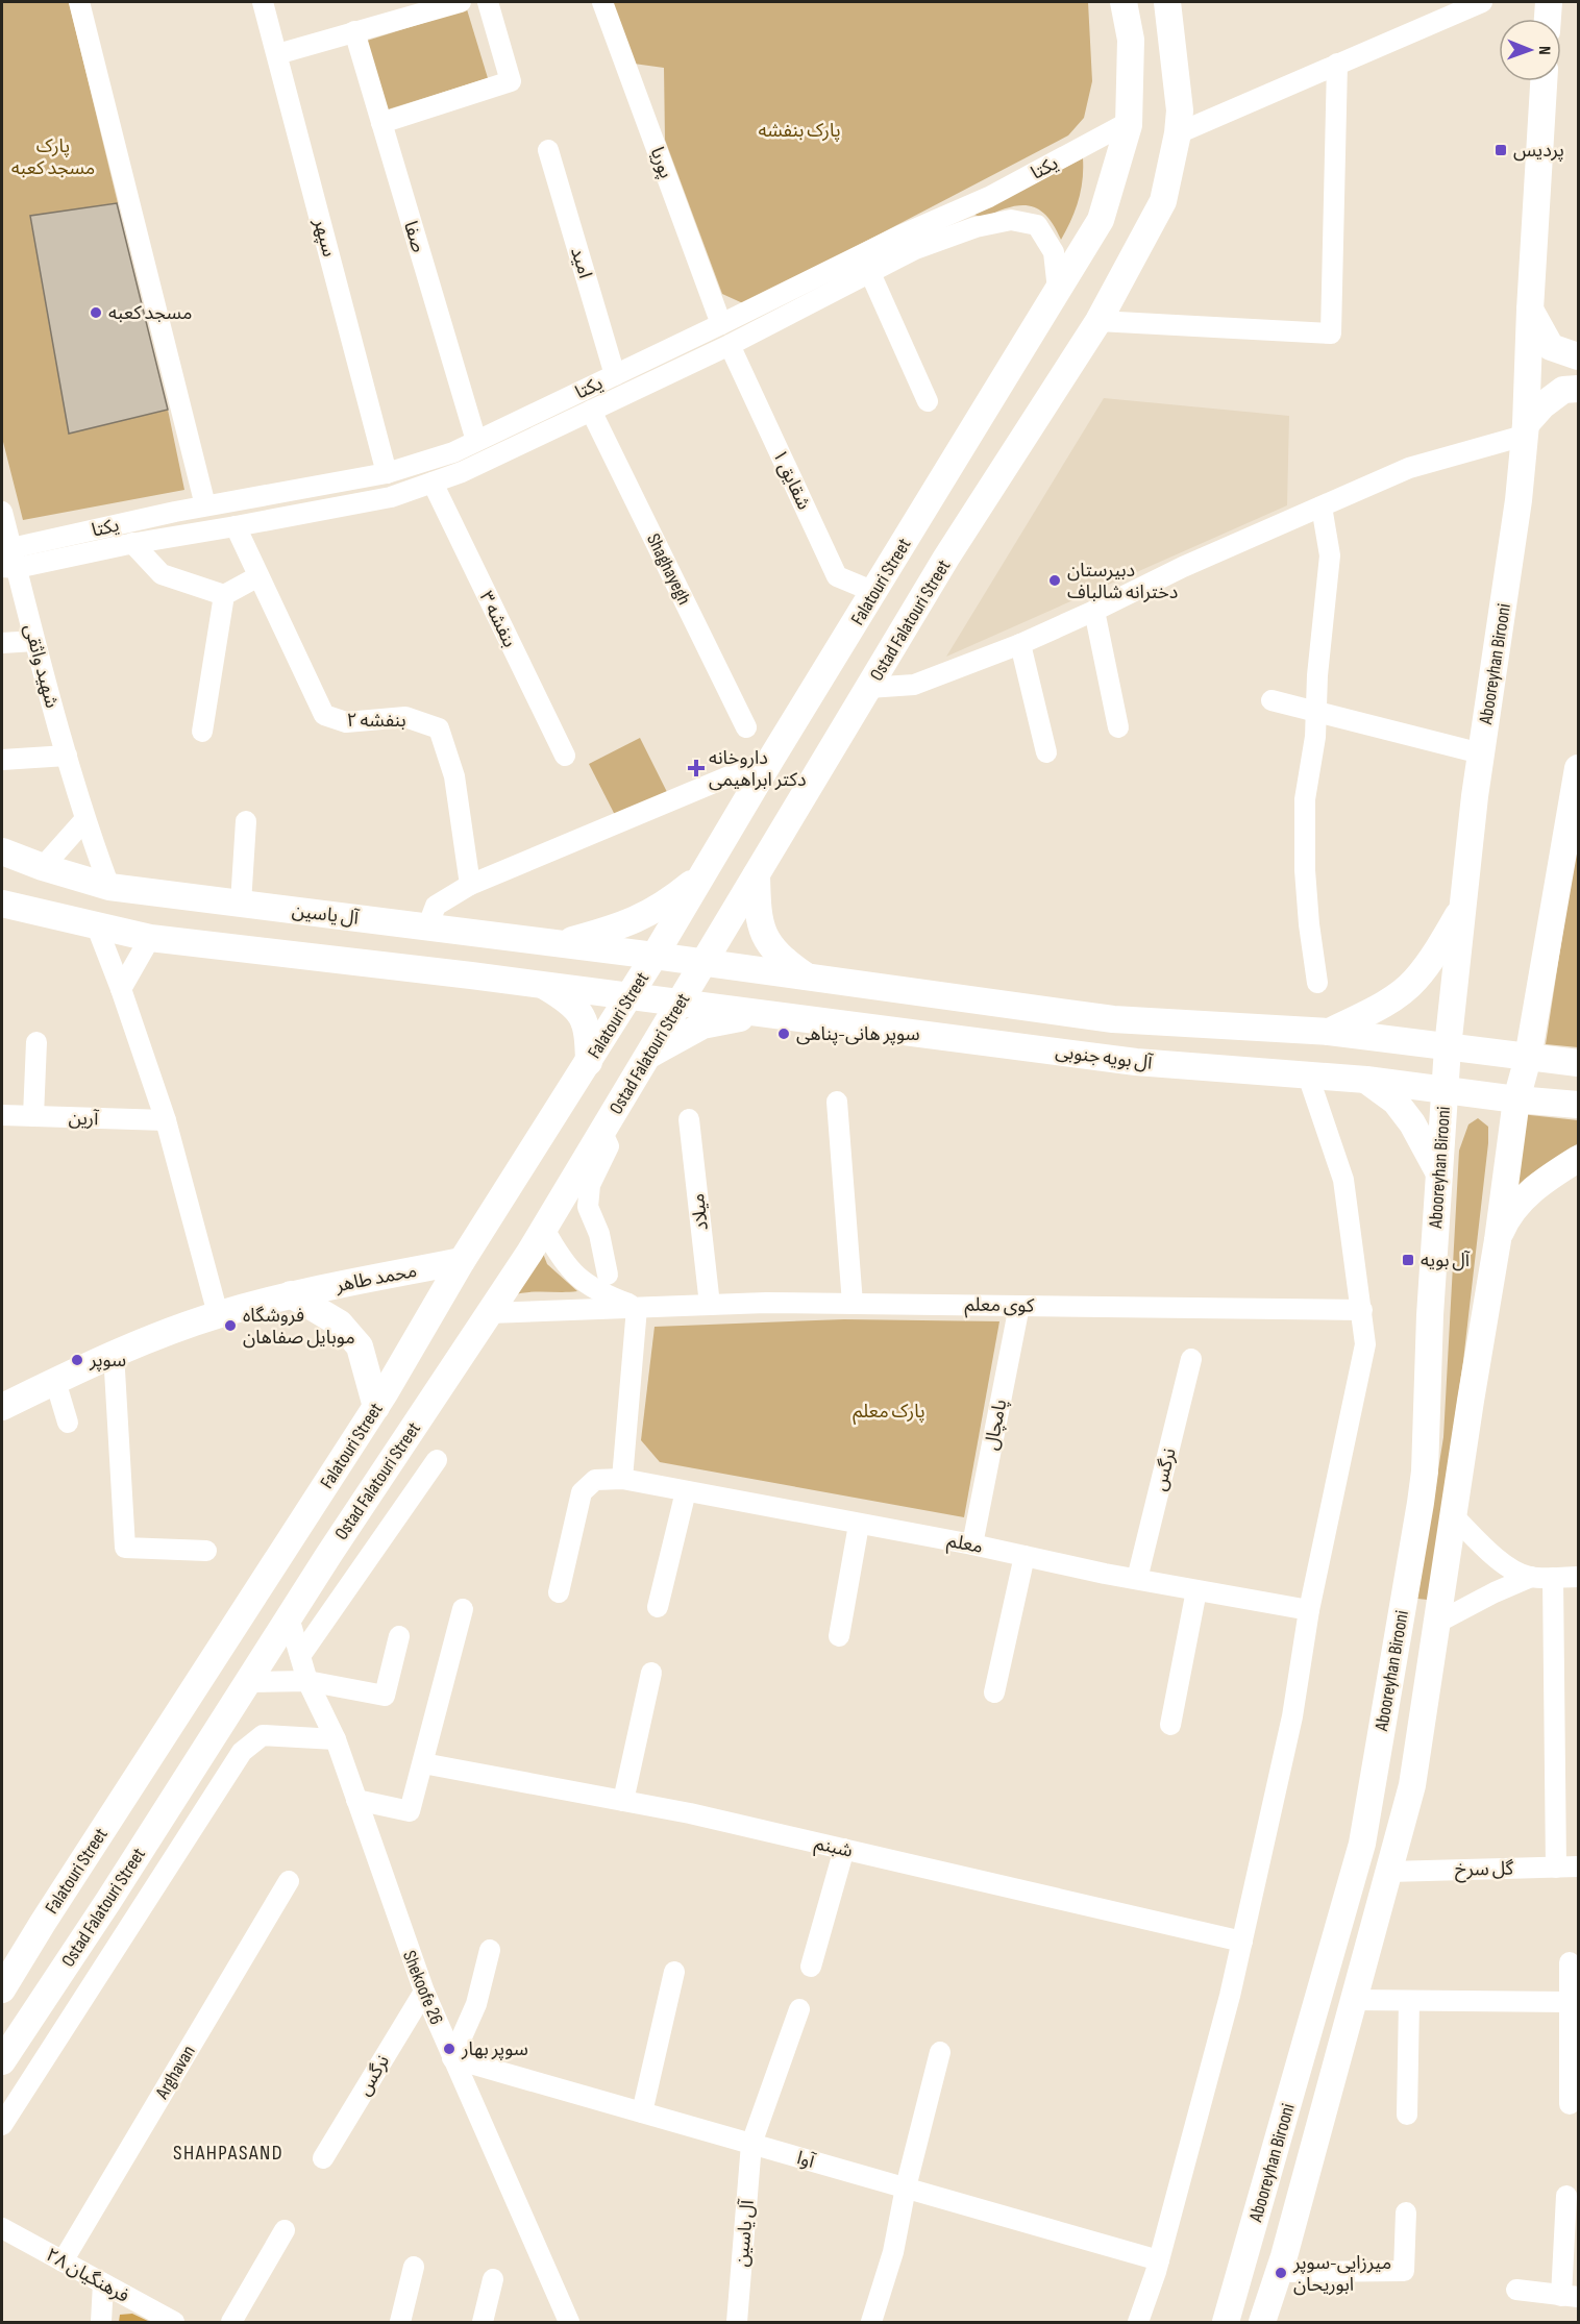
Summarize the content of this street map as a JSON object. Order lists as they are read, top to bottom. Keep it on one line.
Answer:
{"streets":{"main road":["Falatouri Street","Ostad Falatouri Street","Abooreyhan Birooni","آل یاسین","آل بویه جنوبی","محمد طاهر"],"street":["پوریا","یکتا","صفا","سپهر","امید","شقایق ۱","Shaghayegh","بنفشه ۳","شهید واثقی","بنفشه ۲","آرین","میلاد","کوی معلم","پامچال","نرگس","معلم","شبنم","گل سرخ","Shekoofe 26","Arghavan","آوا","فرهنگیان ۲۸"]},"crossings":[["پوریا","یکتا"],["یکتا","صفا"],["یکتا","سپهر"],["یکتا","امید"],["یکتا","شقایق ۱"],["یکتا","Shaghayegh"],["یکتا","Falatouri Street"],["یکتا","بنفشه ۳"],["یکتا","شهید واثقی"],["یکتا","بنفشه ۲"],["شقایق ۱","Falatouri Street"],["Falatouri Street","آل یاسین"],["Falatouri Street","آل بویه جنوبی"],["Falatouri Street","محمد طاهر"],["Ostad Falatouri Street","آل بویه جنوبی"],["Ostad Falatouri Street","کوی معلم"],["Ostad Falatouri Street","Shekoofe 26"],["Abooreyhan Birooni","آل بویه جنوبی"],["Abooreyhan Birooni","گل سرخ"],["شهید واثقی","آل یاسین"],["آل یاسین","آل بویه جنوبی"],["آل یاسین","آوا"],["میلاد","کوی معلم"],["کوی معلم","پامچال"],["پامچال","معلم"],["نرگس","معلم"],["نرگس","Shekoofe 26"],["Shekoofe 26","آوا"],["Arghavan","فرهنگیان ۲۸"]],"districts":["SHAHPASAND"],"parks":["پارک بنفشه","پارک مسجد کعبه","پارک معلم"],"places":{"transit":["پردیس","آل بویه"],"other":["مسجد کعبه","دبیرستان دخترانه شالباف","سوپر هانی-پناهی","فروشگاه موبایل صفاهان","سوپر","سوپر بهار","میرزایی-سوپر ابوریحان"],"health":["داروخانه دکتر ابراهیمی"]},"north":"right"}
